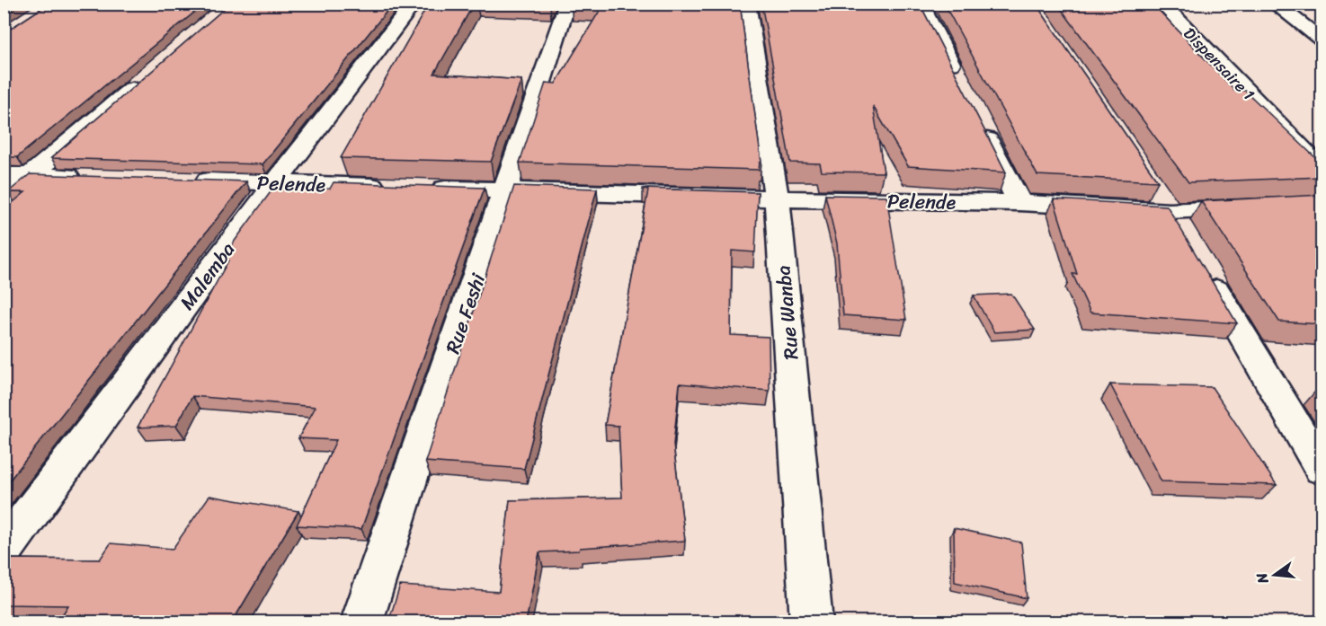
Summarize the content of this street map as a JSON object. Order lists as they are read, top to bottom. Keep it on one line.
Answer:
{"streets":{"main road":["Dispensaire 1","Pelende","Malemba","Rue Wanba","Rue Feshi"]},"crossings":[["Pelende","Malemba"],["Pelende","Rue Wanba"],["Pelende","Rue Feshi"]],"north":"left"}
